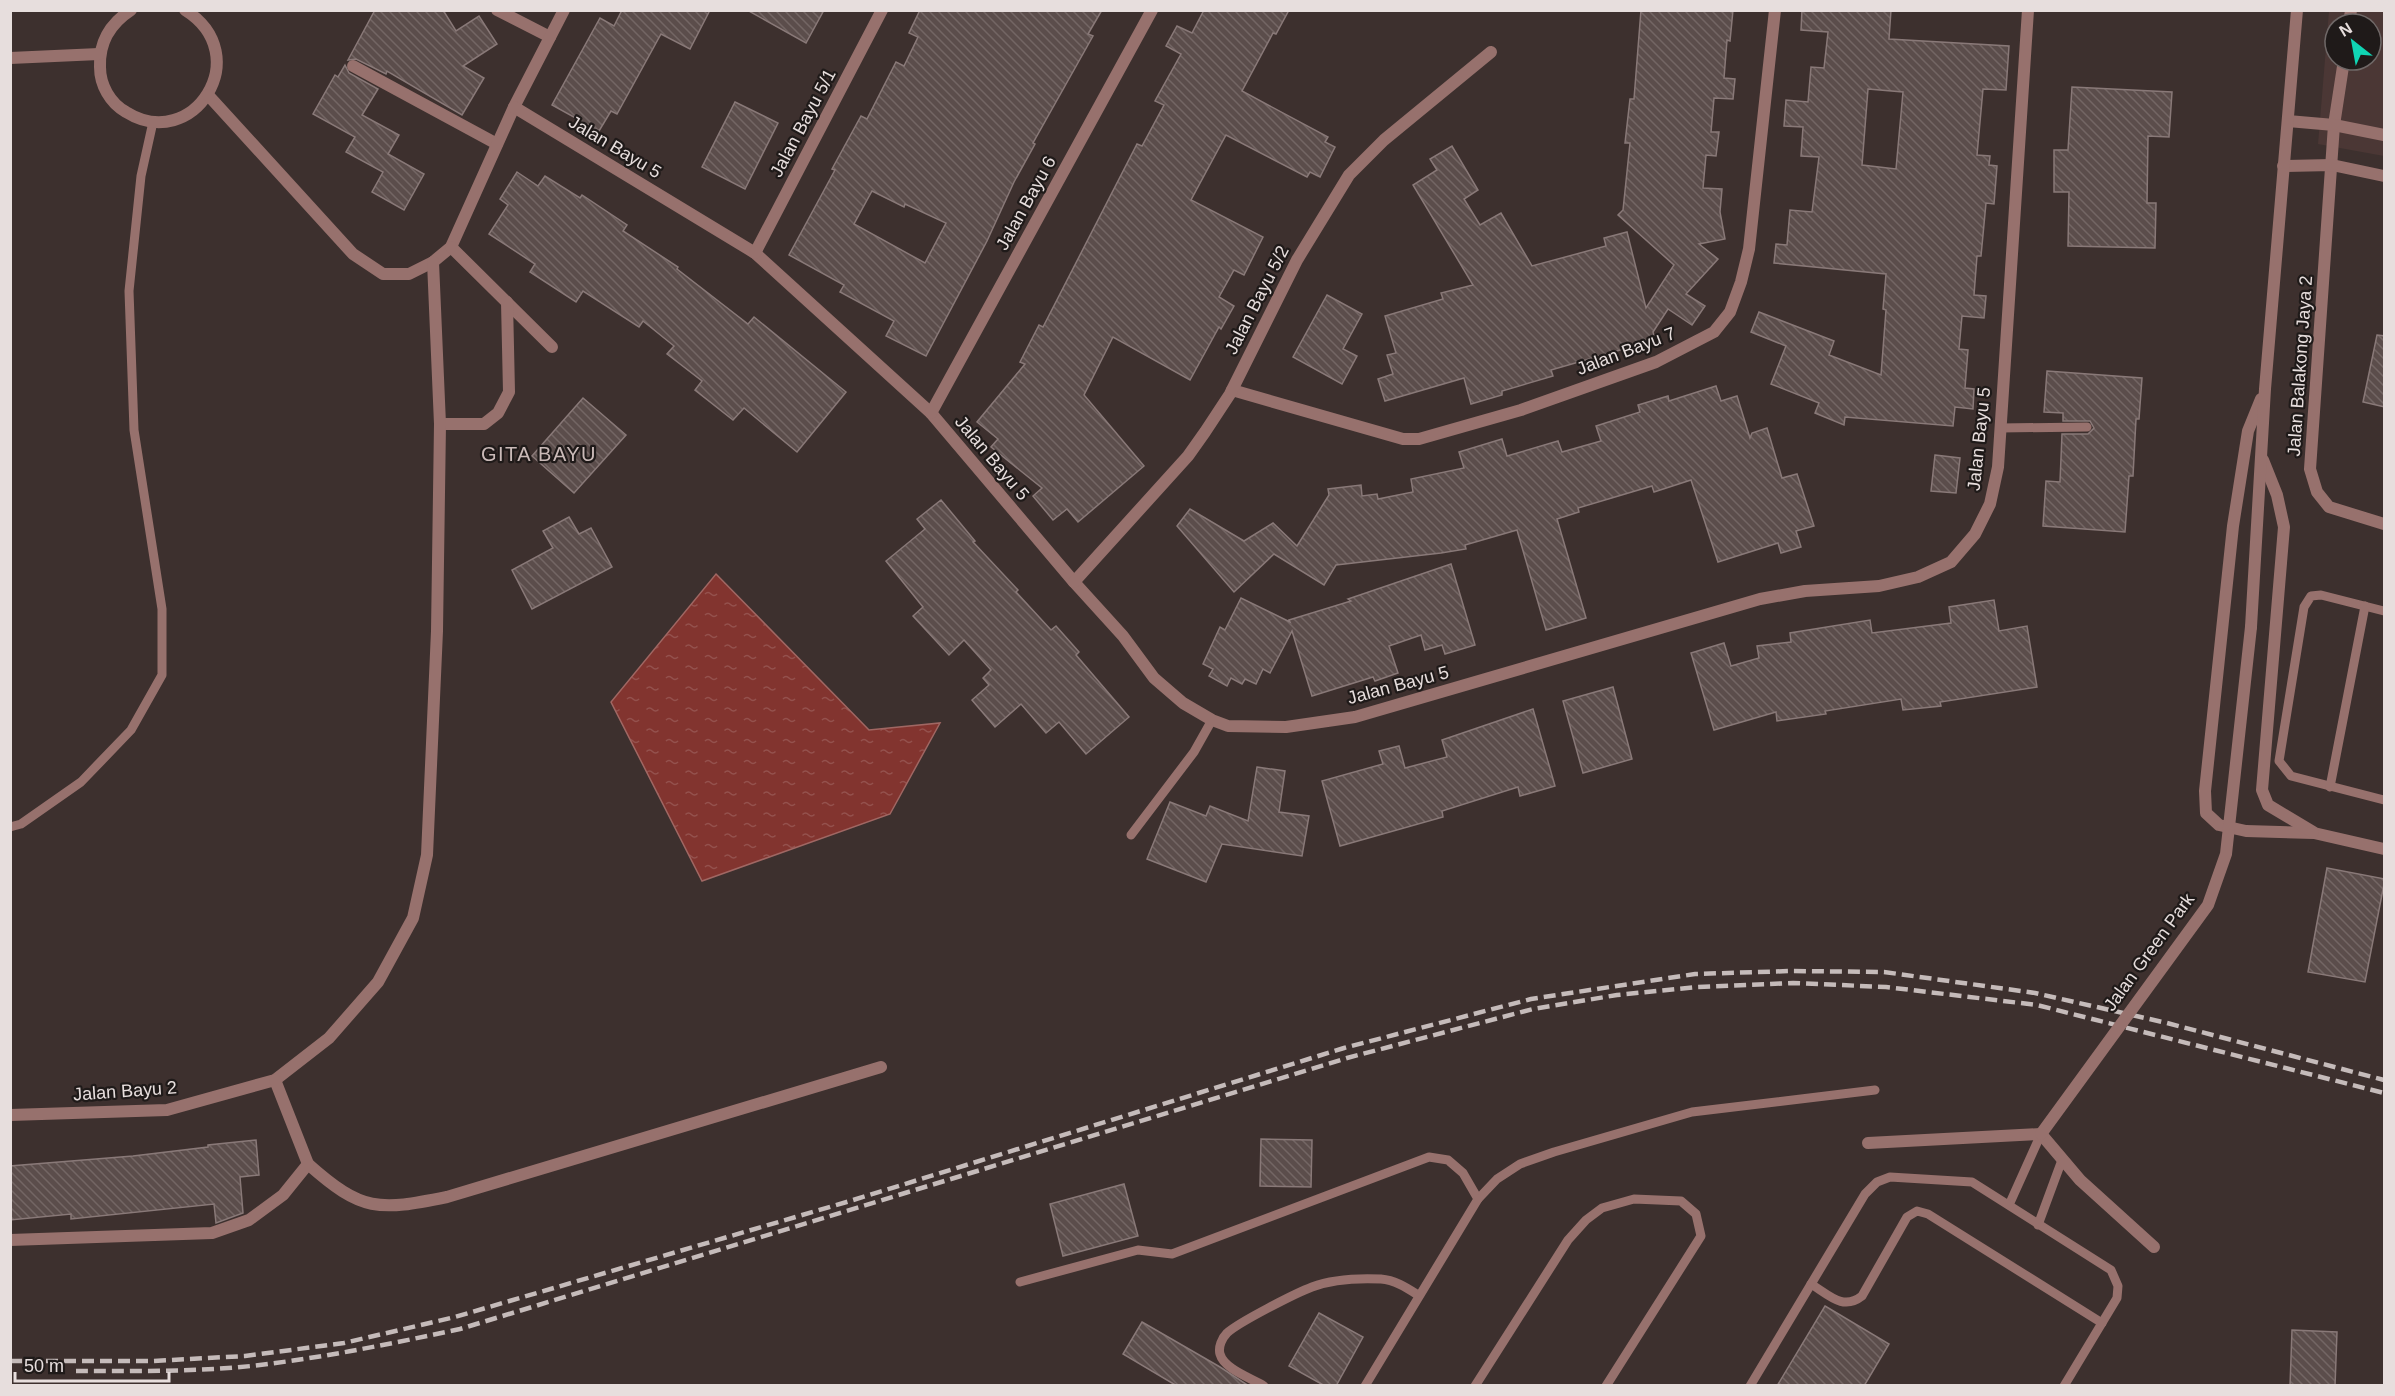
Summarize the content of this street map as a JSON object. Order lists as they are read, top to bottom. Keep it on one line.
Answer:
{"streets":{"street":["Jalan Bayu 5/1","Jalan Bayu 5","Jalan Bayu 6","Jalan Bayu 5/2","Jalan Bayu 7","Jalan Balakong Jaya 2","Jalan Green Park","Jalan Bayu 2"]},"crossings":[["Jalan Bayu 5/1","Jalan Bayu 5"],["Jalan Bayu 5","Jalan Bayu 6"],["Jalan Bayu 5","Jalan Bayu 5/2"],["Jalan Bayu 5/2","Jalan Bayu 7"]],"districts":["GITA BAYU"],"scale_bar":"50 m","north":"top left"}
